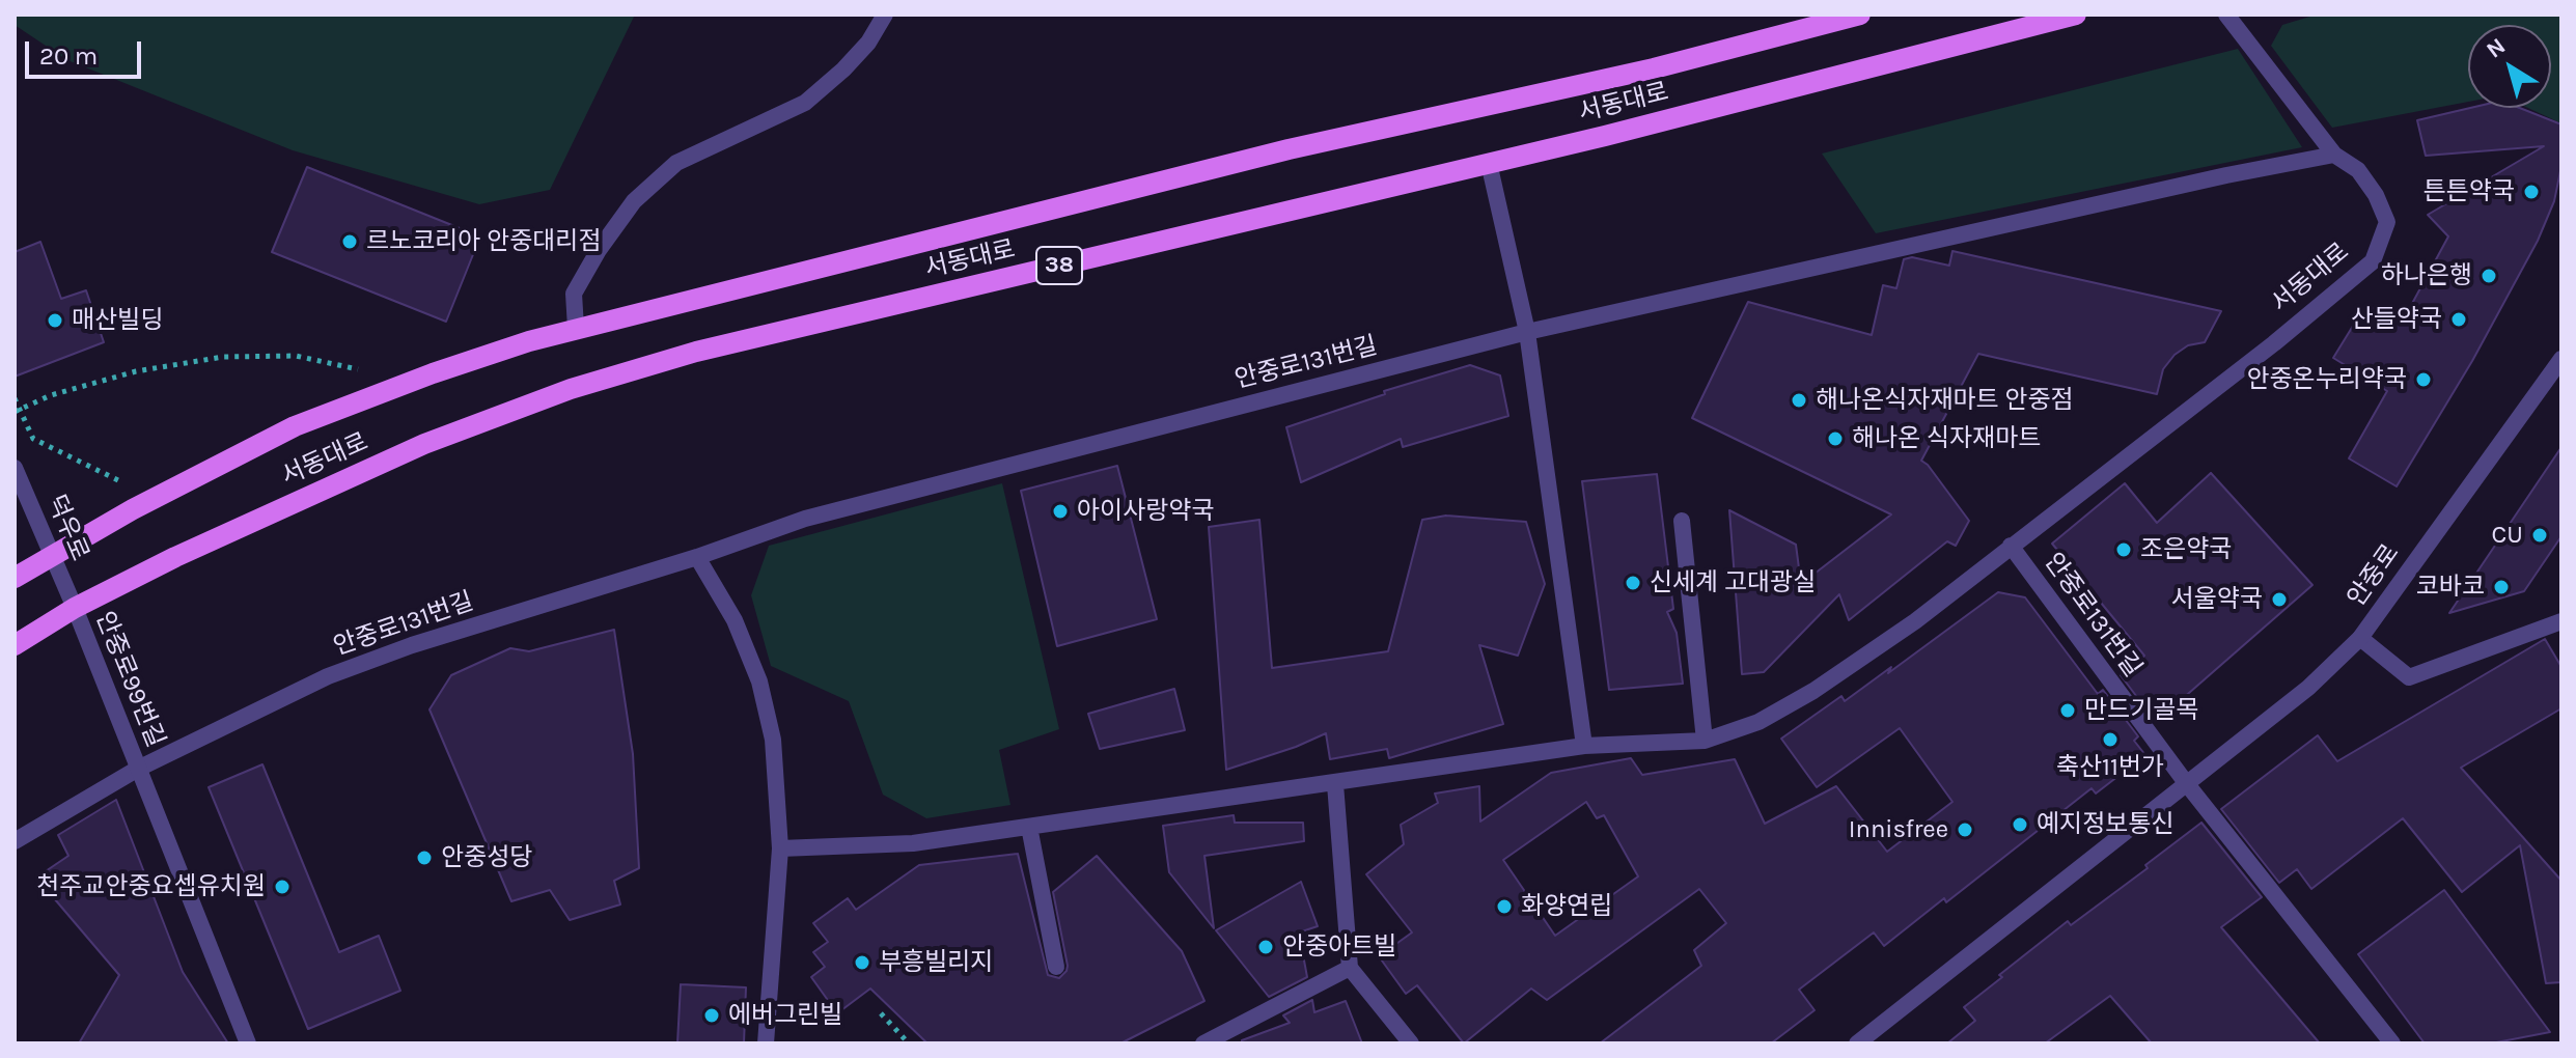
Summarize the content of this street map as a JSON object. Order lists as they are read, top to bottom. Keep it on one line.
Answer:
{"streets":{"main road":["서동대로","38"],"street":["안중로131번길","덕우로","안중로","안중로99번길"]},"crossings":[["서동대로","안중로131번길"],["서동대로","덕우로"],["서동대로","안중로99번길"],["안중로131번길","안중로"],["안중로131번길","안중로99번길"],["덕우로","안중로99번길"]],"places":["튼튼약국","르노코리아 안중대리점","하나은행","산들약국","매산빌딩","안중온누리약국","해나온식자재마트 안중점","해나온 식자재마트","아이사랑약국","CU","조은약국","신세계 고대광실","코바코","서울약국","만드기골목","축산11번가","예지정보통신","Innisfree","안중성당","천주교안중요셉유치원","화양연립","안중아트빌","부흥빌리지","에버그린빌"],"scale_bar":"20 m","north":"top left"}
